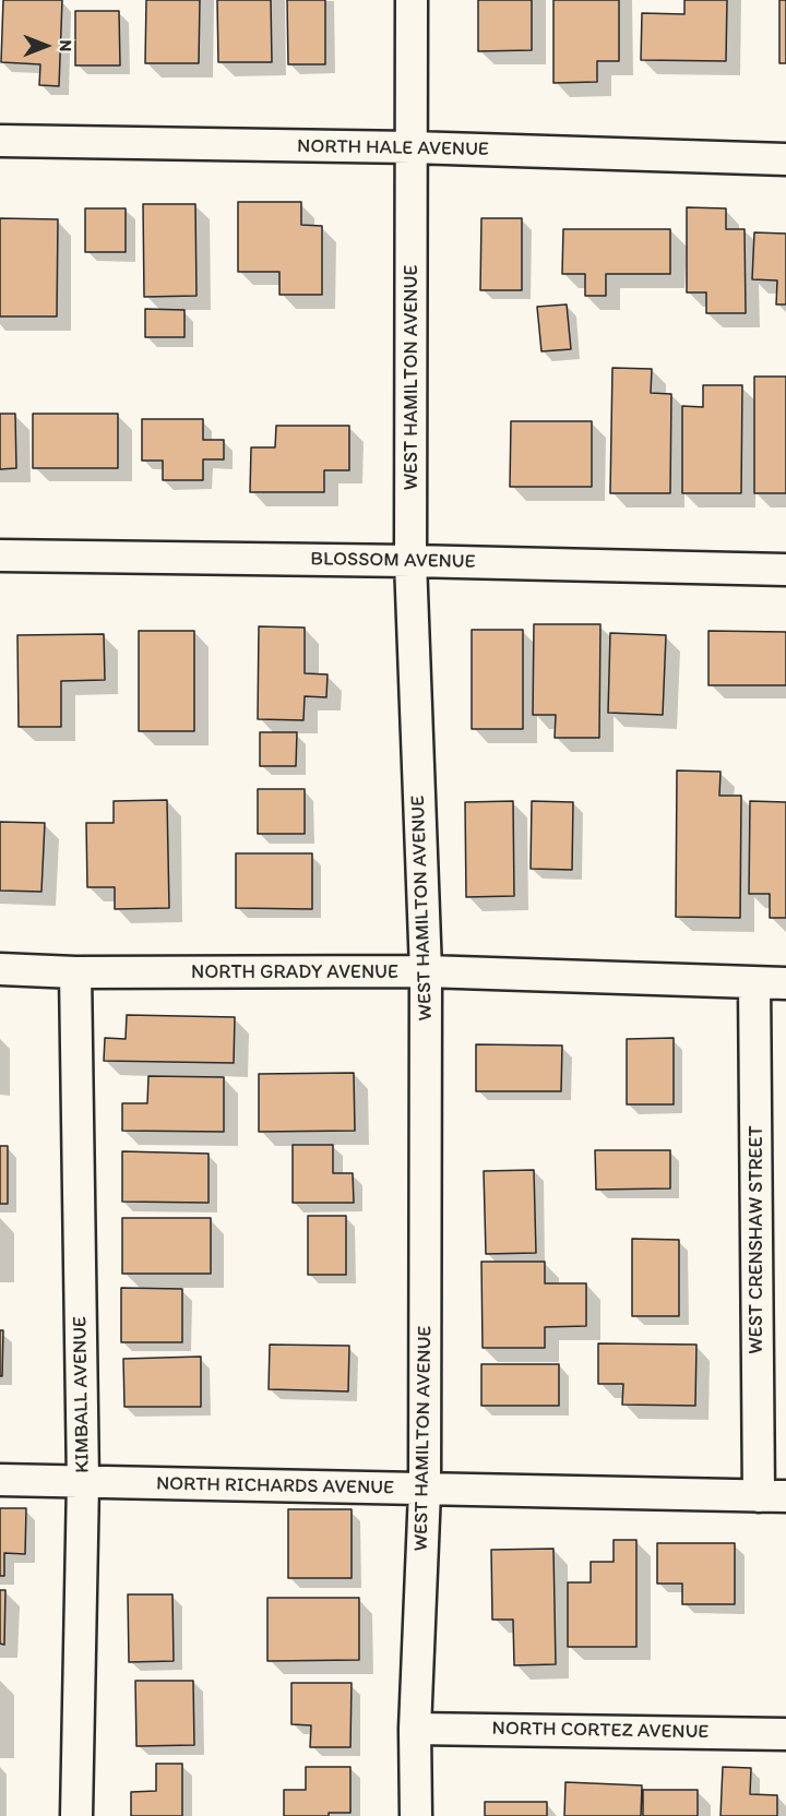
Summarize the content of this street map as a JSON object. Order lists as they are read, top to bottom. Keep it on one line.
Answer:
{"streets":{"street":["NORTH HALE AVENUE","WEST HAMILTON AVENUE","BLOSSOM AVENUE","NORTH GRADY AVENUE","WEST CRENSHAW STREET","KIMBALL AVENUE","NORTH RICHARDS AVENUE","NORTH CORTEZ AVENUE"]},"crossings":[["NORTH HALE AVENUE","WEST HAMILTON AVENUE"],["WEST HAMILTON AVENUE","BLOSSOM AVENUE"],["WEST HAMILTON AVENUE","NORTH GRADY AVENUE"],["WEST HAMILTON AVENUE","NORTH RICHARDS AVENUE"],["WEST HAMILTON AVENUE","NORTH CORTEZ AVENUE"],["NORTH GRADY AVENUE","WEST CRENSHAW STREET"],["NORTH GRADY AVENUE","KIMBALL AVENUE"],["WEST CRENSHAW STREET","NORTH RICHARDS AVENUE"],["KIMBALL AVENUE","NORTH RICHARDS AVENUE"]],"north":"right"}
